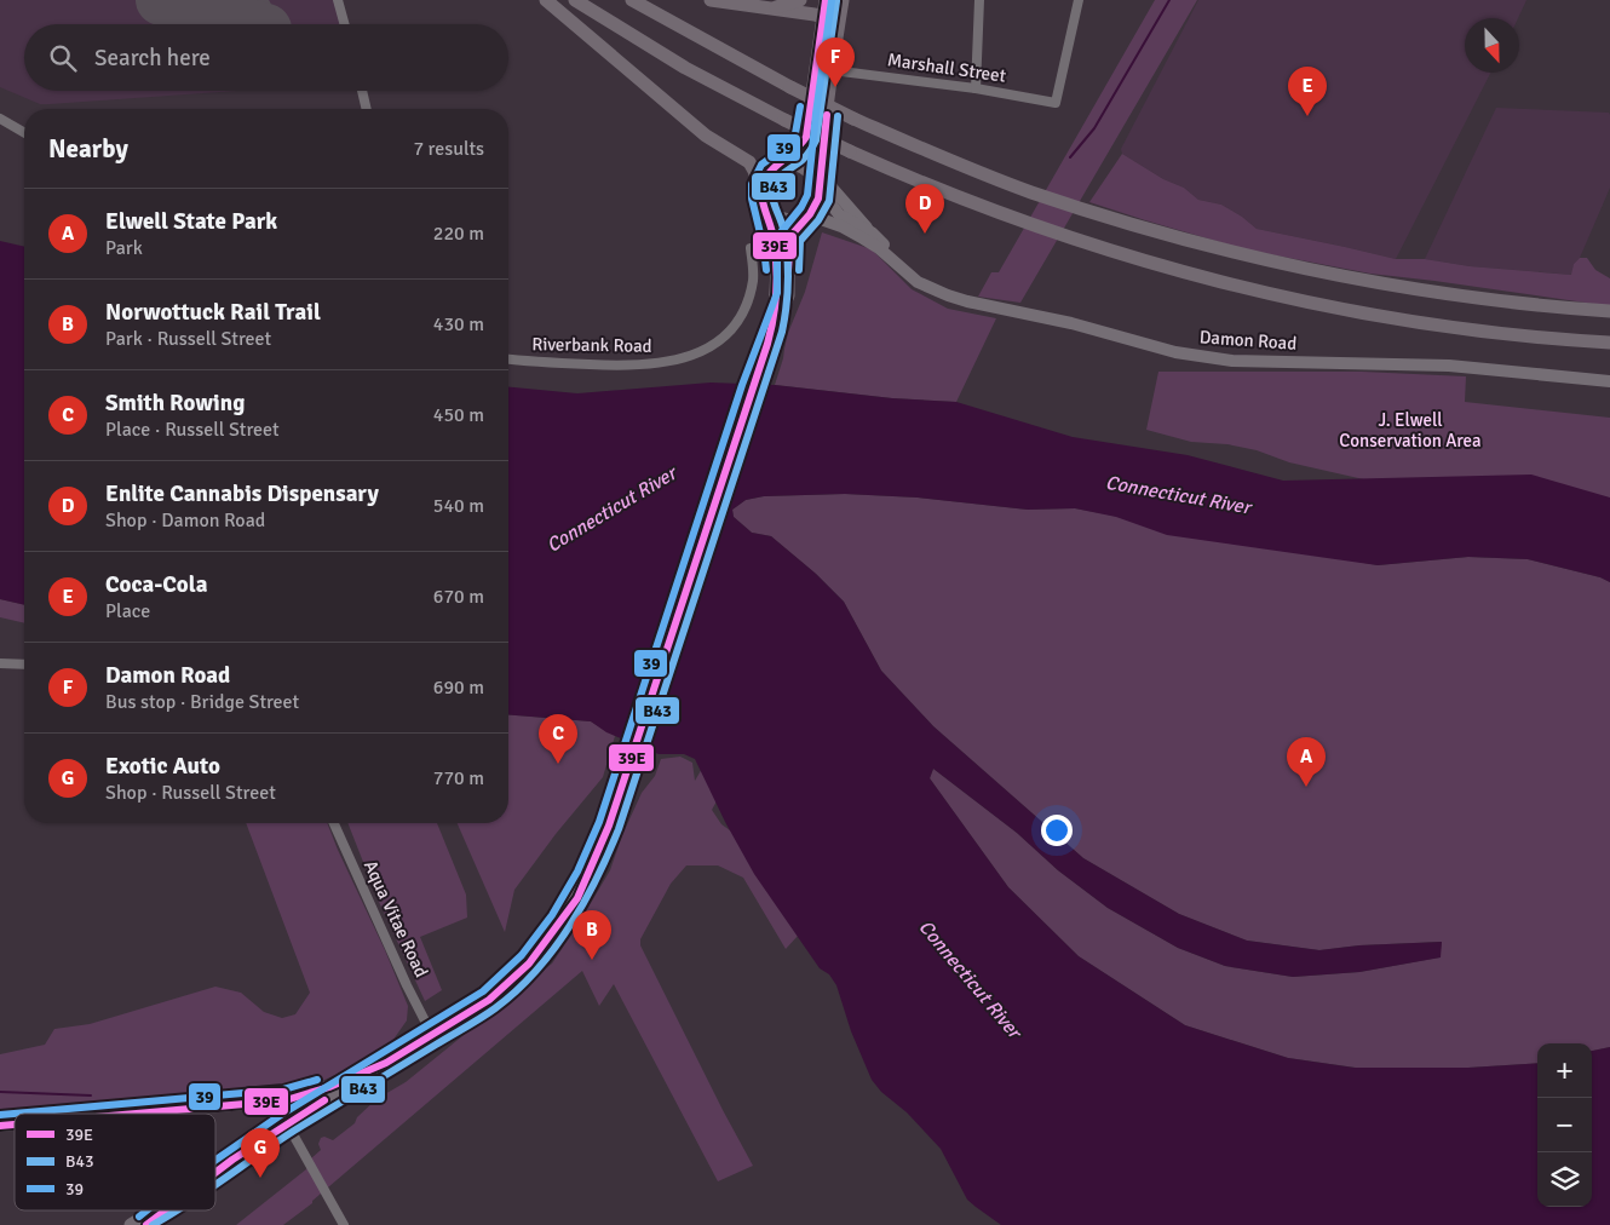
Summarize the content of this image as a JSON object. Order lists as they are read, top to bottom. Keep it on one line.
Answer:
{"streets":{"main road":["Damon Road"],"street":["Marshall Street","Riverbank Road","Aqua Vitae Road"]},"water":["Connecticut River"],"parks":["J. Elwell Conservation Area"],"lines":["transit line 39E","transit line 39","transit line B43"],"legend":["39E","B43","39"],"north":"bottom","page":{"search":"Search here","pins":["F","E","D","C","A","B","G"],"heading":["Nearby","7 results"],"list":[{"mark":"A","name":"Elwell State Park","note":"Park","value":"220 m"},{"mark":"B","name":"Norwottuck Rail Trail","note":"Park · Russell Street","value":"430 m"},{"mark":"C","name":"Smith Rowing","note":"Place · Russell Street","value":"450 m"},{"mark":"D","name":"Enlite Cannabis Dispensary","note":"Shop · Damon Road","value":"540 m"},{"mark":"E","name":"Coca-Cola","note":"Place","value":"670 m"},{"mark":"F","name":"Damon Road","note":"Bus stop · Bridge Street","value":"690 m"},{"mark":"G","name":"Exotic Auto","note":"Shop · Russell Street","value":"770 m"}],"map_buttons":["+","−"]}}
